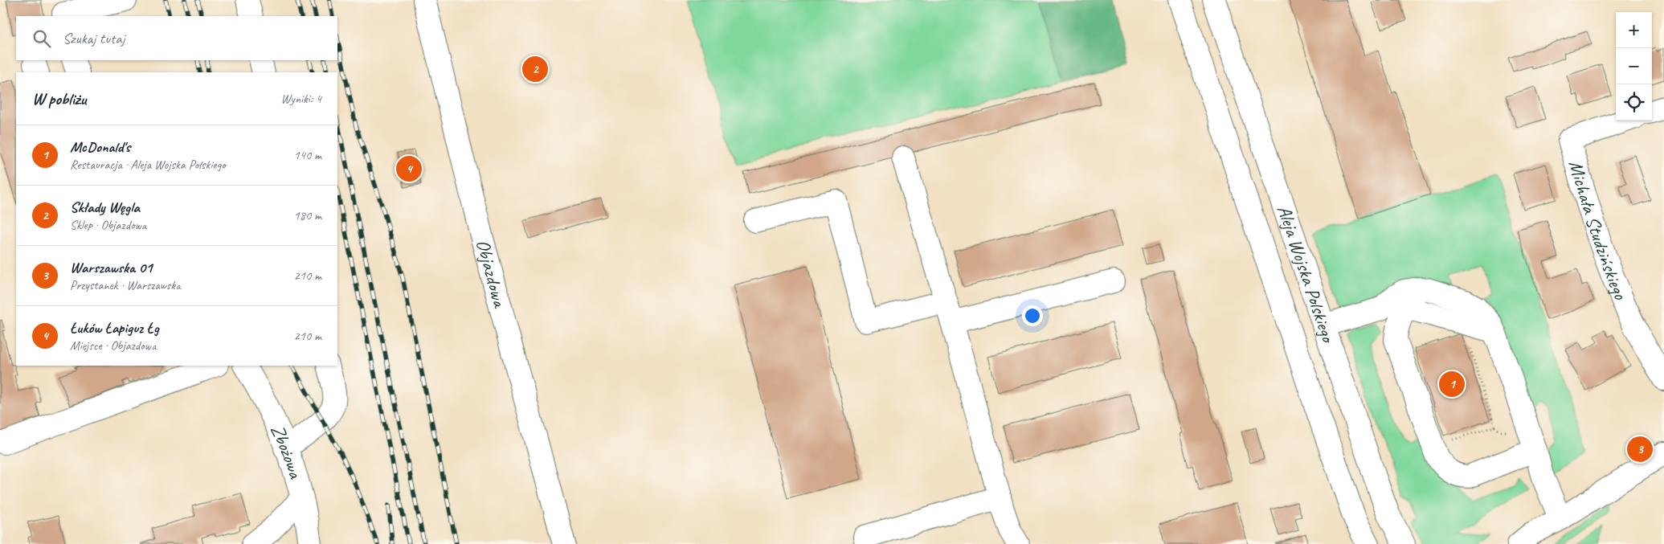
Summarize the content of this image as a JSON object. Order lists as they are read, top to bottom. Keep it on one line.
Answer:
{"streets":{"main road":["Michała Studzińskiego","Objazdowa","Aleja Wojska Polskiego","Zbożowa"]},"page":{"map_buttons":["+","−"],"search":"Szukaj tutaj","pins":["2","4","1","3"],"heading":["W pobliżu","Wyniki: 4"],"list":[{"mark":"1","name":"McDonald's","note":"Restauracja · Aleja Wojska Polskiego","value":"140 m"},{"mark":"2","name":"Składy Węgla","note":"Sklep · Objazdowa","value":"180 m"},{"mark":"3","name":"Warszawska 01","note":"Przystanek · Warszawska","value":"210 m"},{"mark":"4","name":"Łuków Łapiguz Łg","note":"Miejsce · Objazdowa","value":"210 m"}]}}
